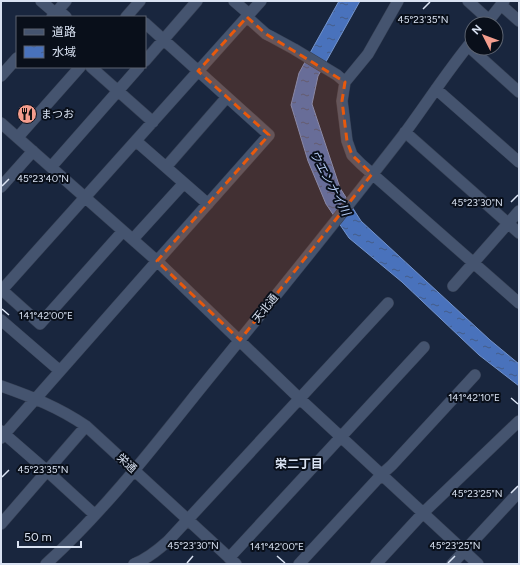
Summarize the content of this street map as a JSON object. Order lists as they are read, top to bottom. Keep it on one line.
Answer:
{"streets":{"street":["天北通","栄通"]},"crossings":[["天北通","栄通"]],"districts":["栄二丁目"],"water":["ウエンナイ川"],"places":{"restaurant":["まつお"]},"legend":["道路","水域"],"scale_bar":"50 m","north":"top left","coordinates":["45°23'35\"N","45°23'40\"N","45°23'30\"N","141°42'00\"E","141°42'10\"E","45°23'25\"N"]}
